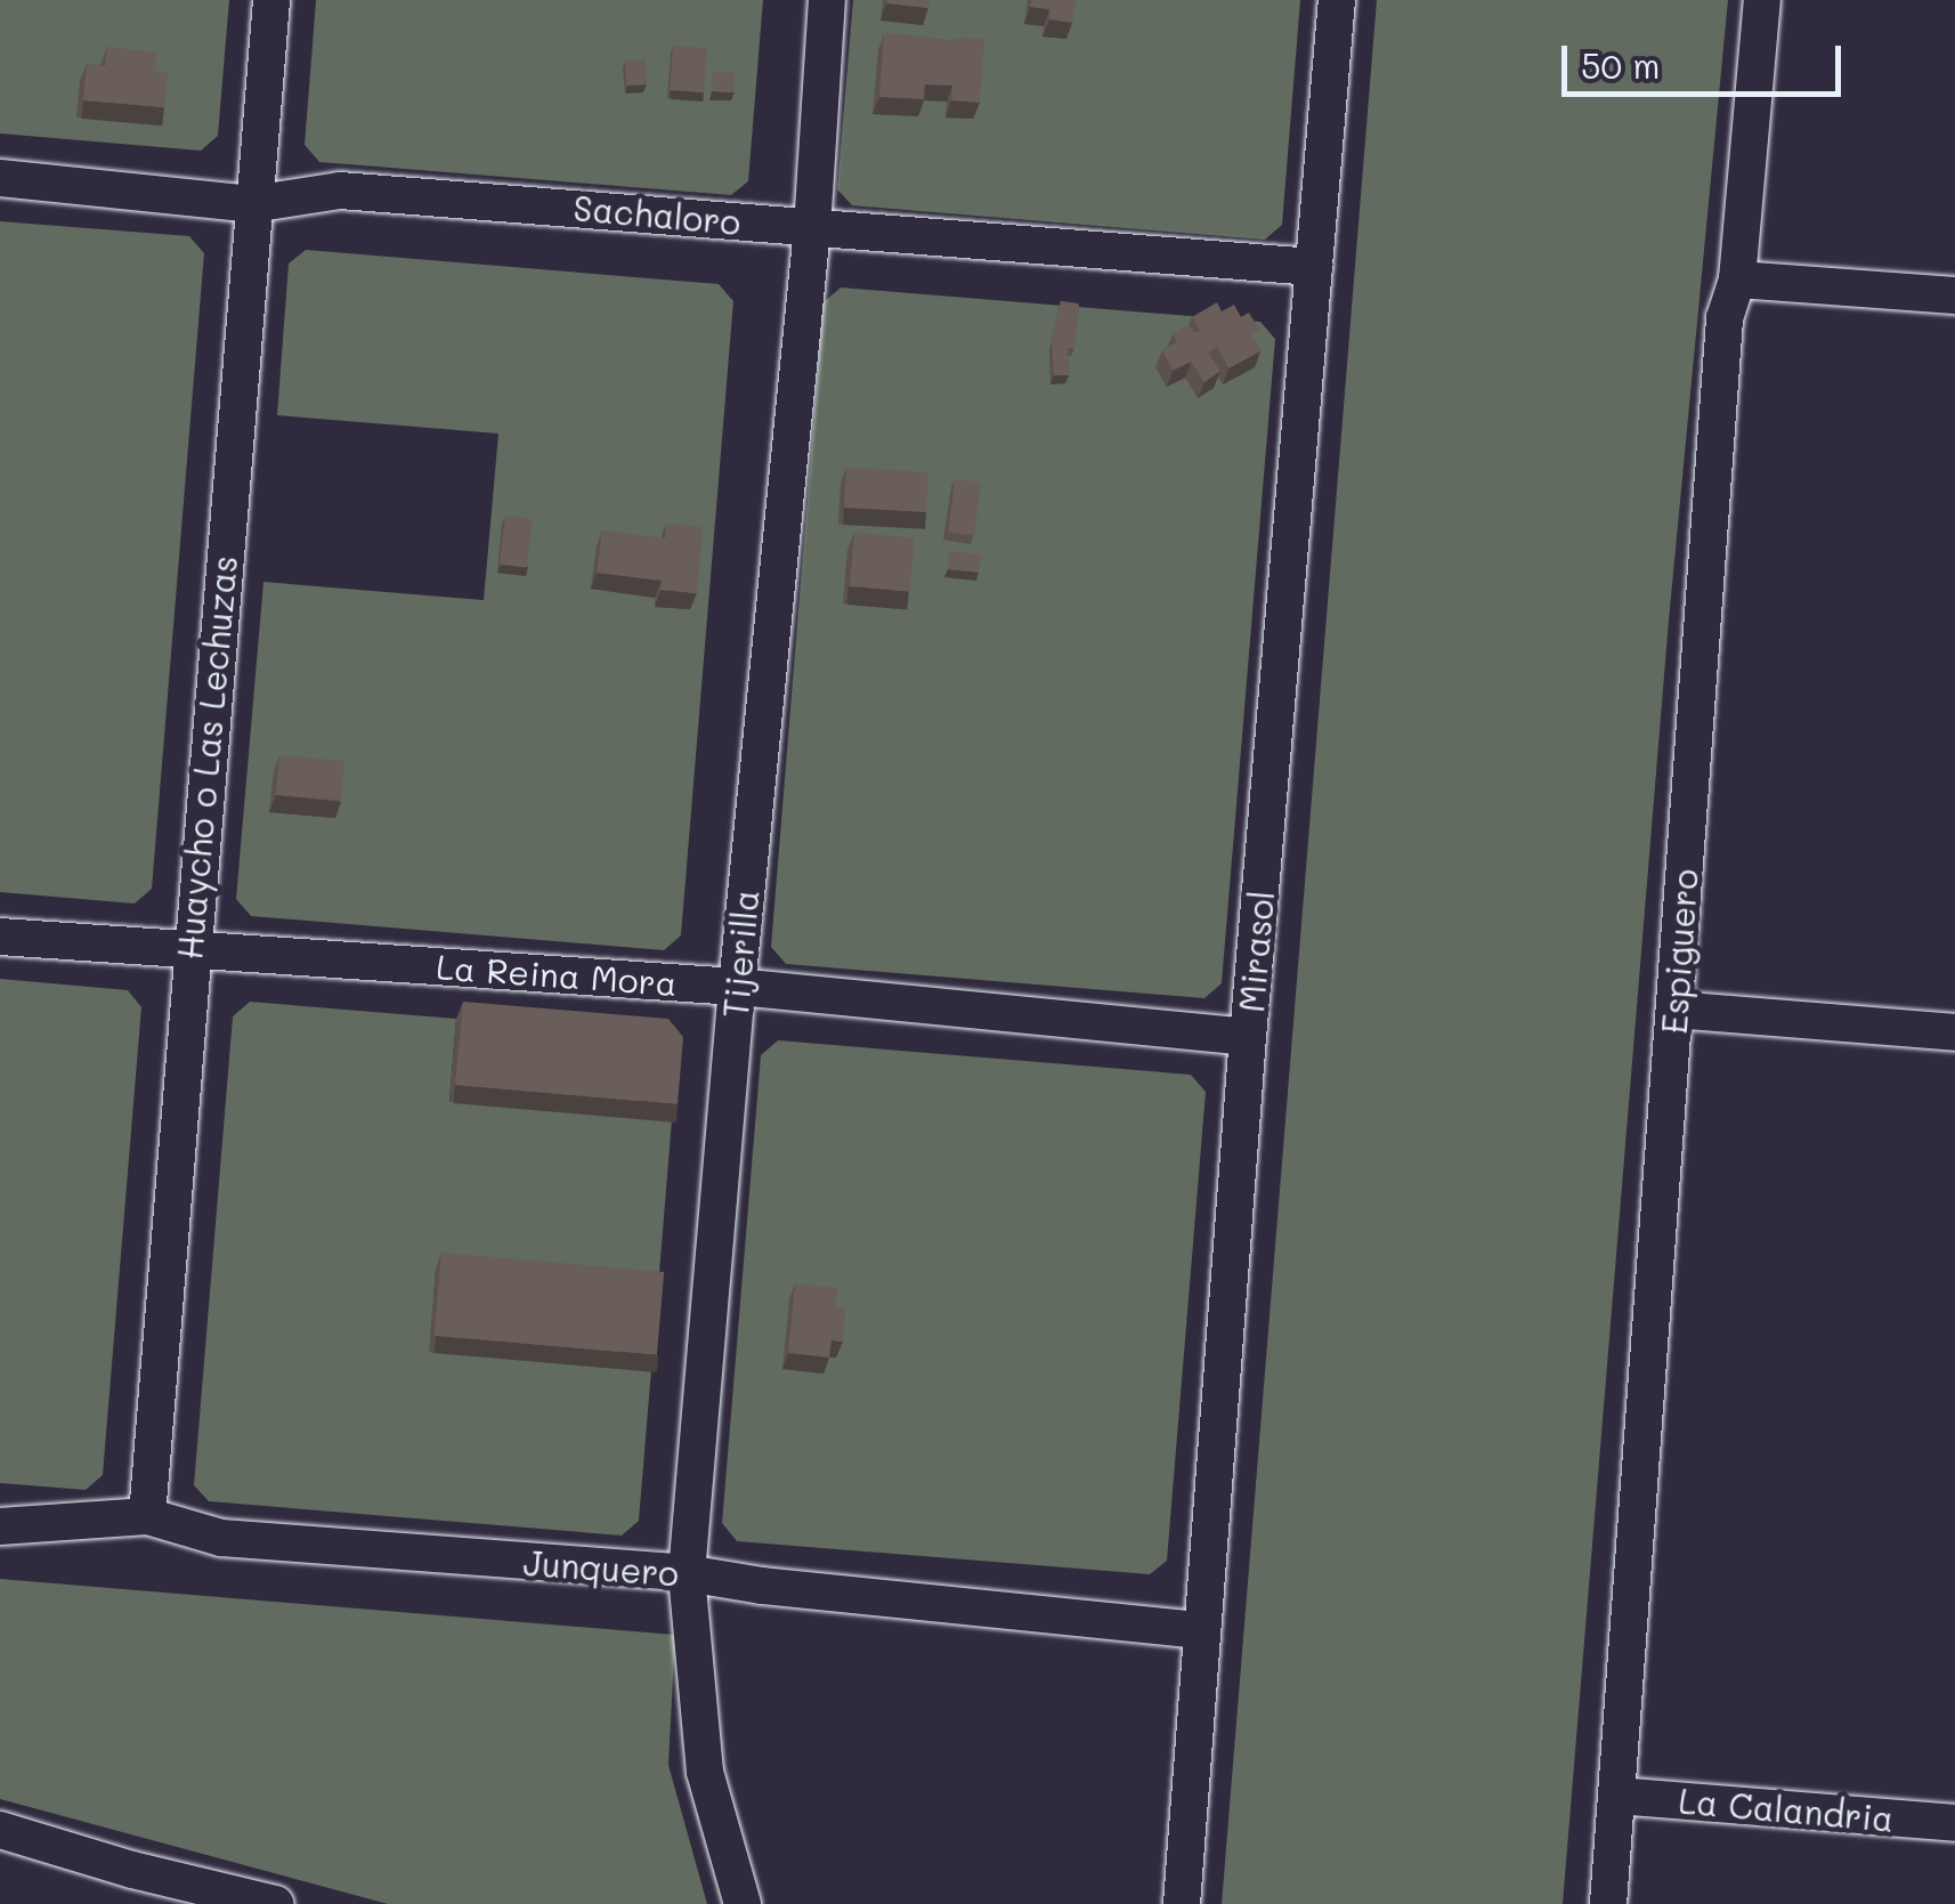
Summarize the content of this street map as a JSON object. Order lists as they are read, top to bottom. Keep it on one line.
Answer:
{"streets":{"street":["Sachaloro","Huaycho o Las Lechuzas","Mirasol","Espiguero","Tijerilla","La Reina Mora","Junquero","La Calandria"]},"crossings":[["Sachaloro","Huaycho o Las Lechuzas"],["Sachaloro","Mirasol"],["Sachaloro","Tijerilla"],["Huaycho o Las Lechuzas","La Reina Mora"],["Huaycho o Las Lechuzas","Junquero"],["Mirasol","La Reina Mora"],["Mirasol","Junquero"],["Espiguero","La Calandria"],["Tijerilla","La Reina Mora"],["Tijerilla","Junquero"]],"scale_bar":"50 m"}
